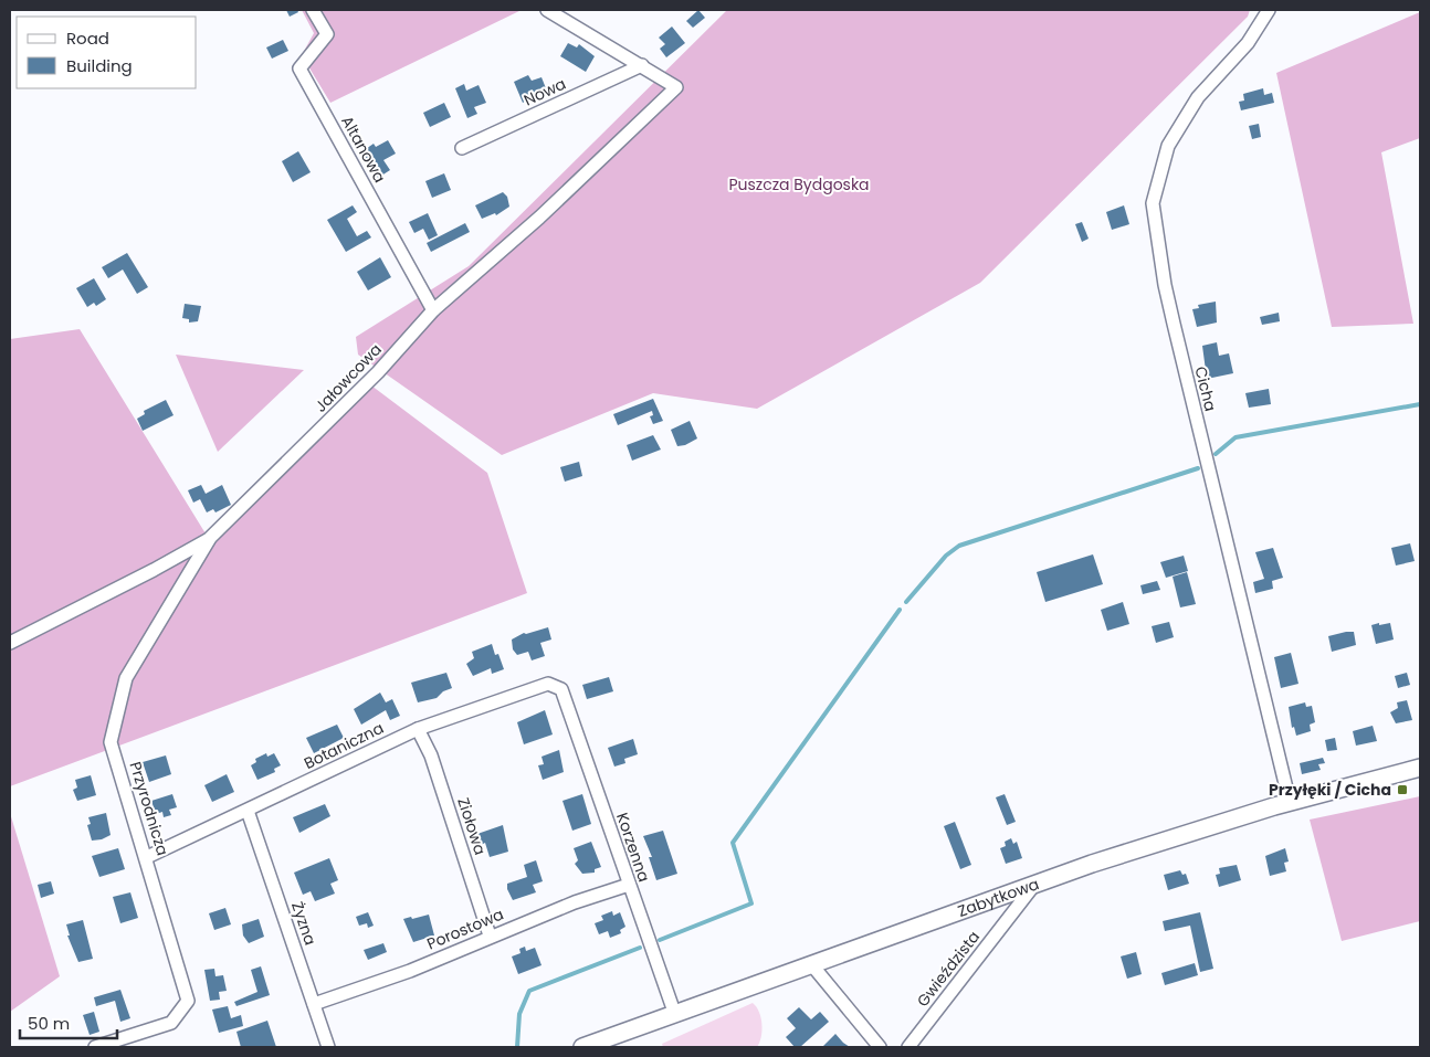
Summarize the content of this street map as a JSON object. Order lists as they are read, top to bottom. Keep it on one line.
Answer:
{"streets":{"street":["Nowa","Altanowa","Jałowcowa","Cicha","Botaniczna","Przyrodnicza","Ziołowa","Korzenna","Zabytkowa","Żyzna","Porostowa","Gwieździsta"]},"crossings":[["Nowa","Jałowcowa"],["Altanowa","Jałowcowa"],["Jałowcowa","Przyrodnicza"],["Cicha","Zabytkowa"],["Botaniczna","Przyrodnicza"],["Botaniczna","Ziołowa"],["Botaniczna","Korzenna"],["Botaniczna","Żyzna"],["Ziołowa","Porostowa"],["Korzenna","Zabytkowa"],["Korzenna","Porostowa"],["Zabytkowa","Gwieździsta"],["Żyzna","Porostowa"]],"parks":["Puszcza Bydgoska"],"places":{"transit":["Przyłęki / Cicha"]},"legend":["Road","Building"],"scale_bar":"50 m"}
